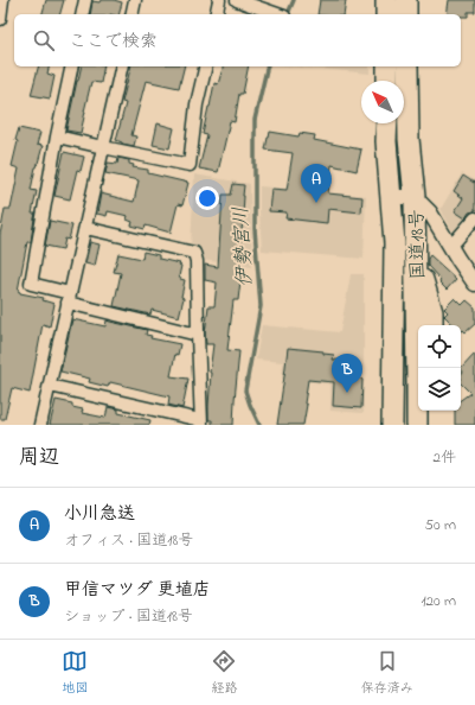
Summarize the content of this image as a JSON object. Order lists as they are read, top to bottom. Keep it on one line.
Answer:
{"streets":{"highway":["国道18号"]},"water":["伊勢宮川"],"north":"top left","page":{"search":"ここで検索","pins":["A","B"],"heading":["周辺","2件"],"list":[{"mark":"A","name":"小川急送","note":"オフィス · 国道18号","value":"50 m"},{"mark":"B","name":"甲信マツダ 更埴店","note":"ショップ · 国道18号","value":"120 m"}],"nav":["地図","経路","保存済み"]}}
